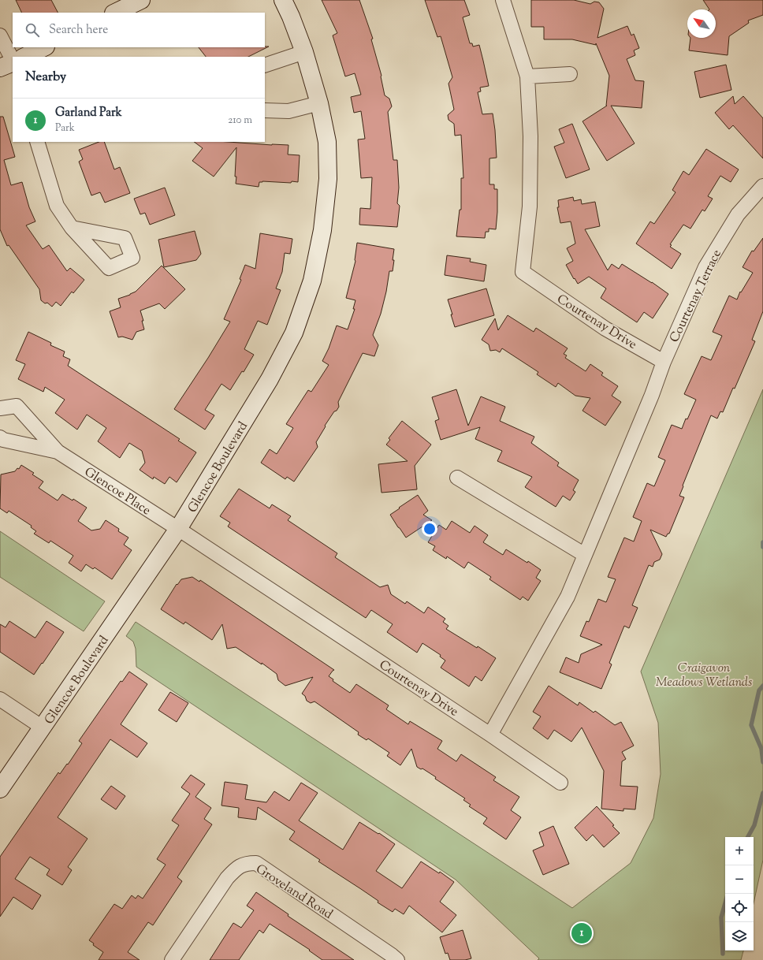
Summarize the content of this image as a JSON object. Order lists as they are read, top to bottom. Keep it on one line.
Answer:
{"streets":{"street":["Courtenay Terrace","Courtenay Drive","Glencoe Boulevard","Glencoe Place","Groveland Road"]},"crossings":[["Courtenay Terrace","Courtenay Drive"],["Courtenay Drive","Glencoe Boulevard"],["Courtenay Drive","Glencoe Place"],["Glencoe Boulevard","Glencoe Place"]],"parks":["Craigavon Meadows Wetlands"],"north":"top left","page":{"search":"Search here","heading":"Nearby","list":[{"mark":"1","name":"Garland Park","note":"Park","value":"210 m"}],"map_buttons":["+","−"],"pins":"1"}}
